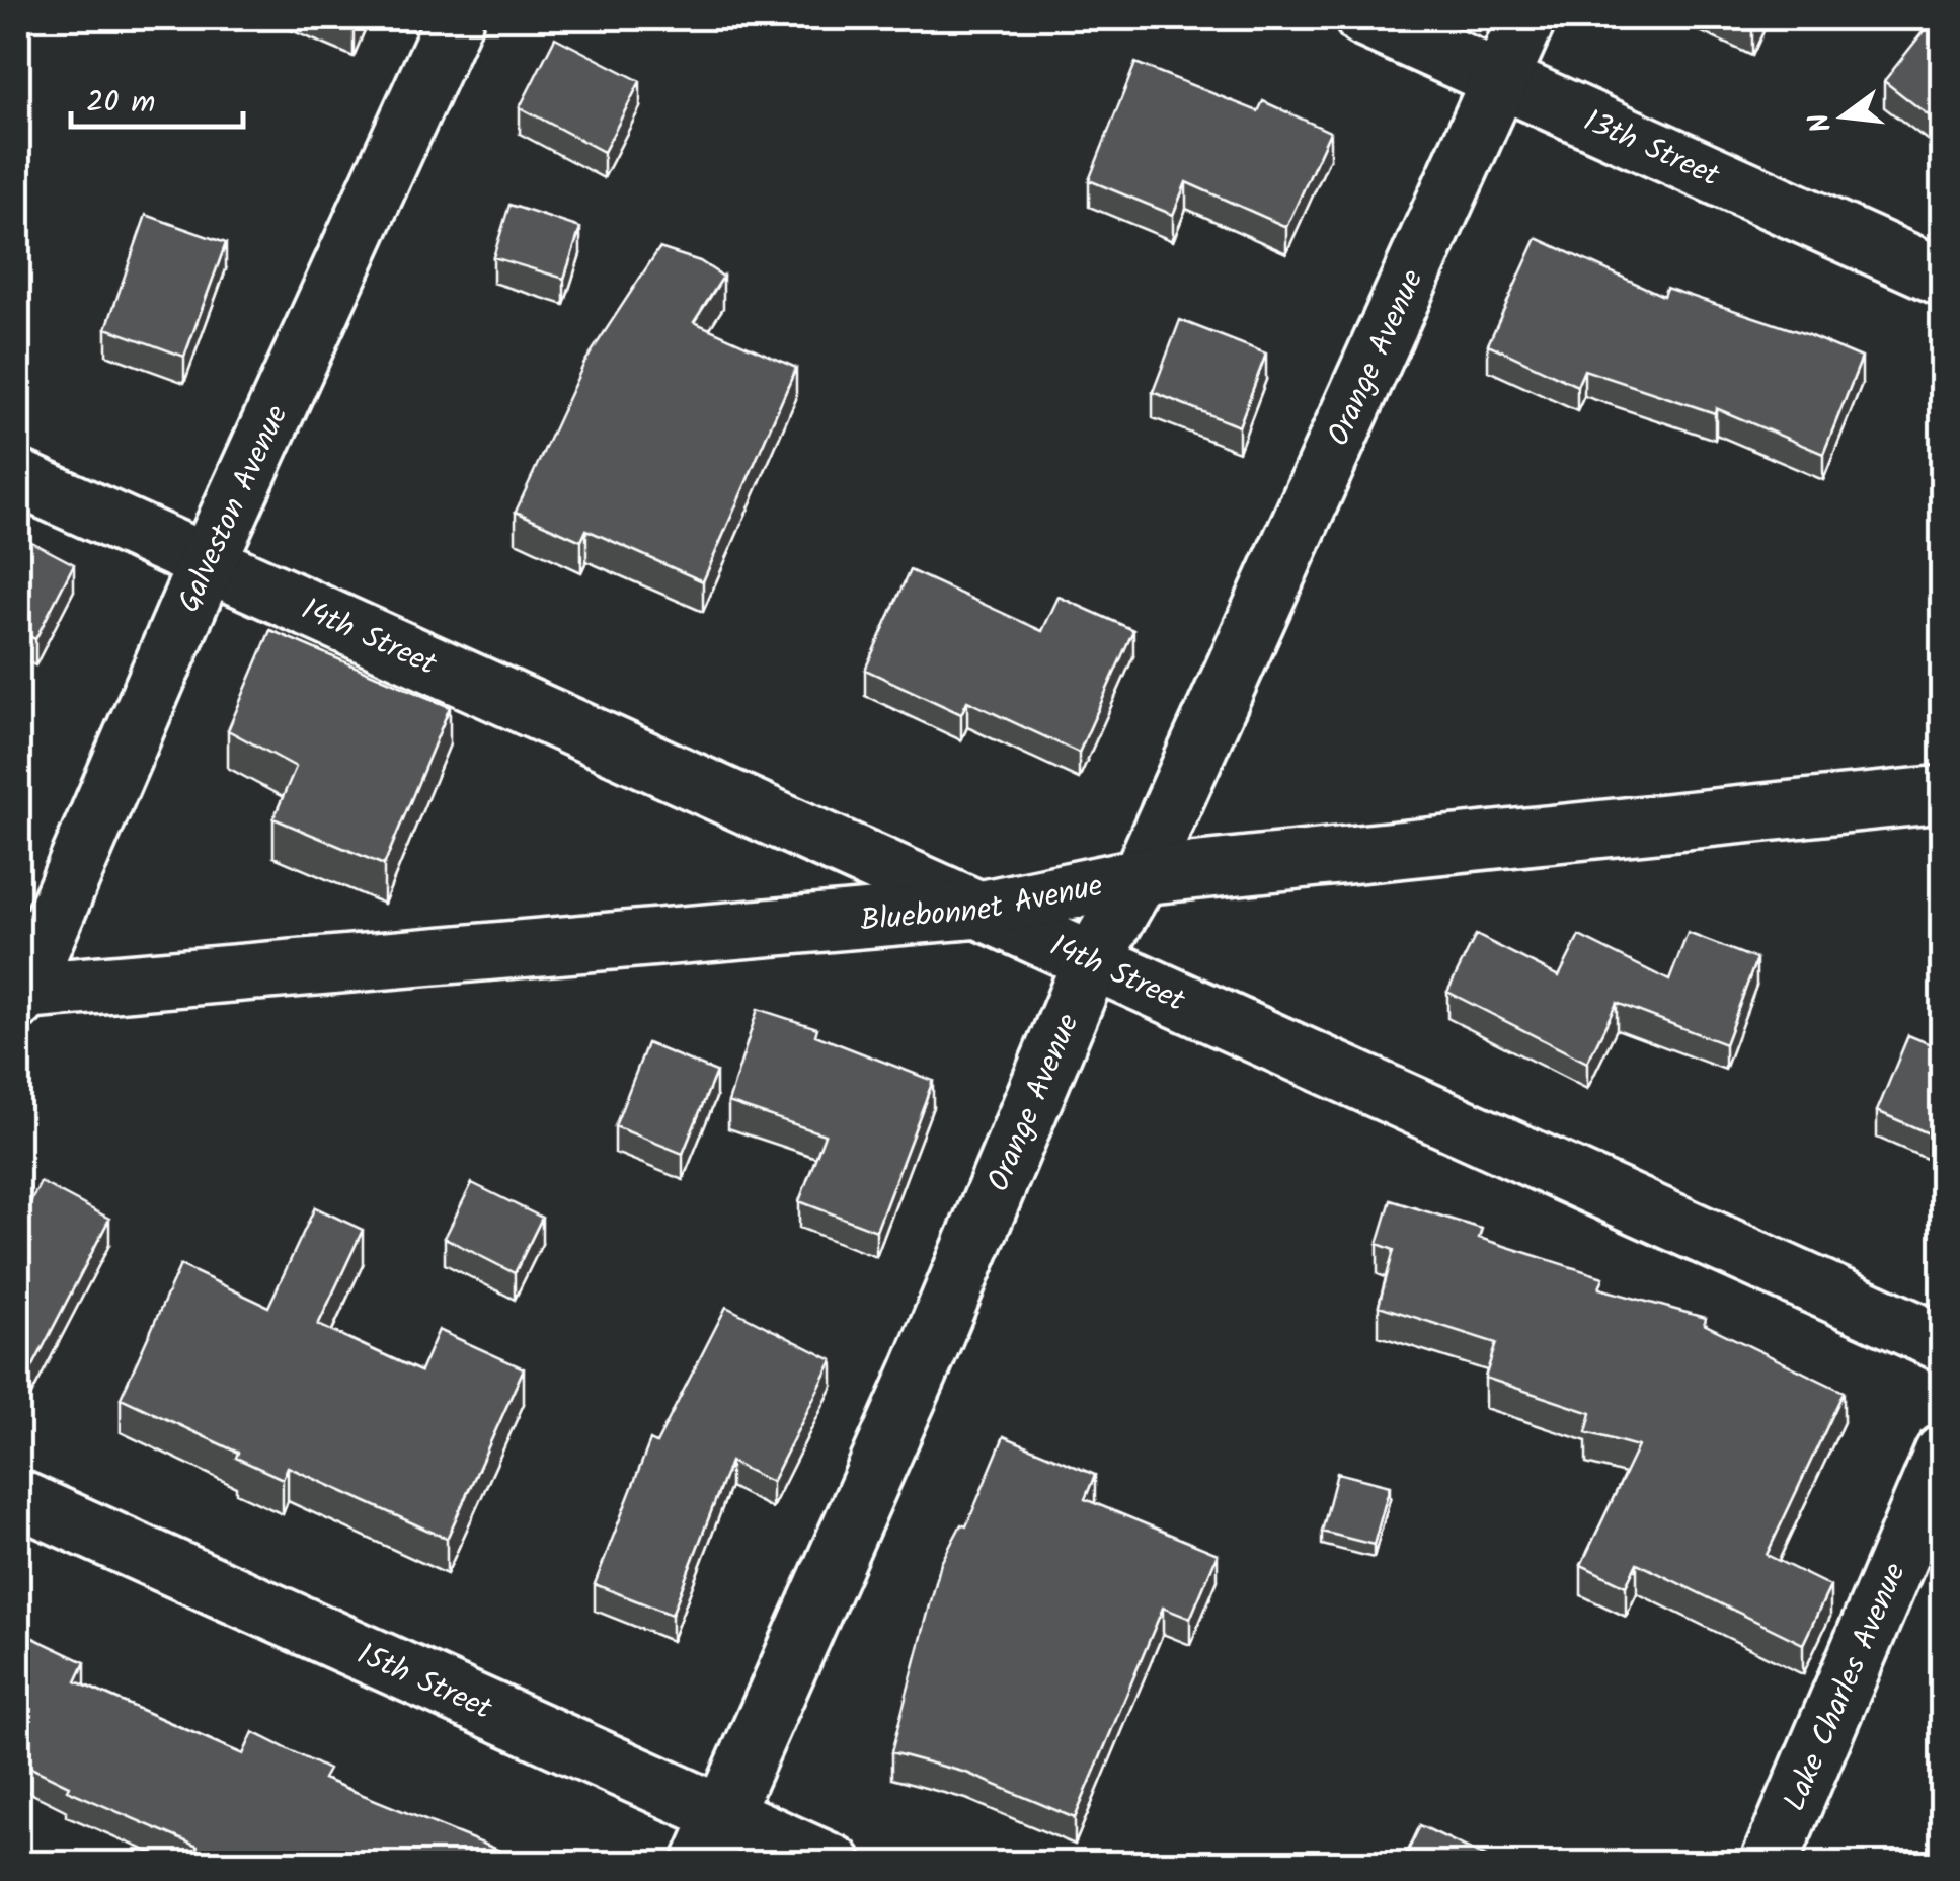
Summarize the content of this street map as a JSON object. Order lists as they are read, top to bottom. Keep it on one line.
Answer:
{"streets":{"street":["13th Street","Orange Avenue","Galveston Avenue","14th Street","Bluebonnet Avenue","15th Street","Lake Charles Avenue"]},"crossings":[["13th Street","Orange Avenue"],["Orange Avenue","14th Street"],["Orange Avenue","Bluebonnet Avenue"],["Orange Avenue","15th Street"],["Galveston Avenue","14th Street"],["Galveston Avenue","Bluebonnet Avenue"],["14th Street","Bluebonnet Avenue"]],"scale_bar":"20 m","north":"left"}
